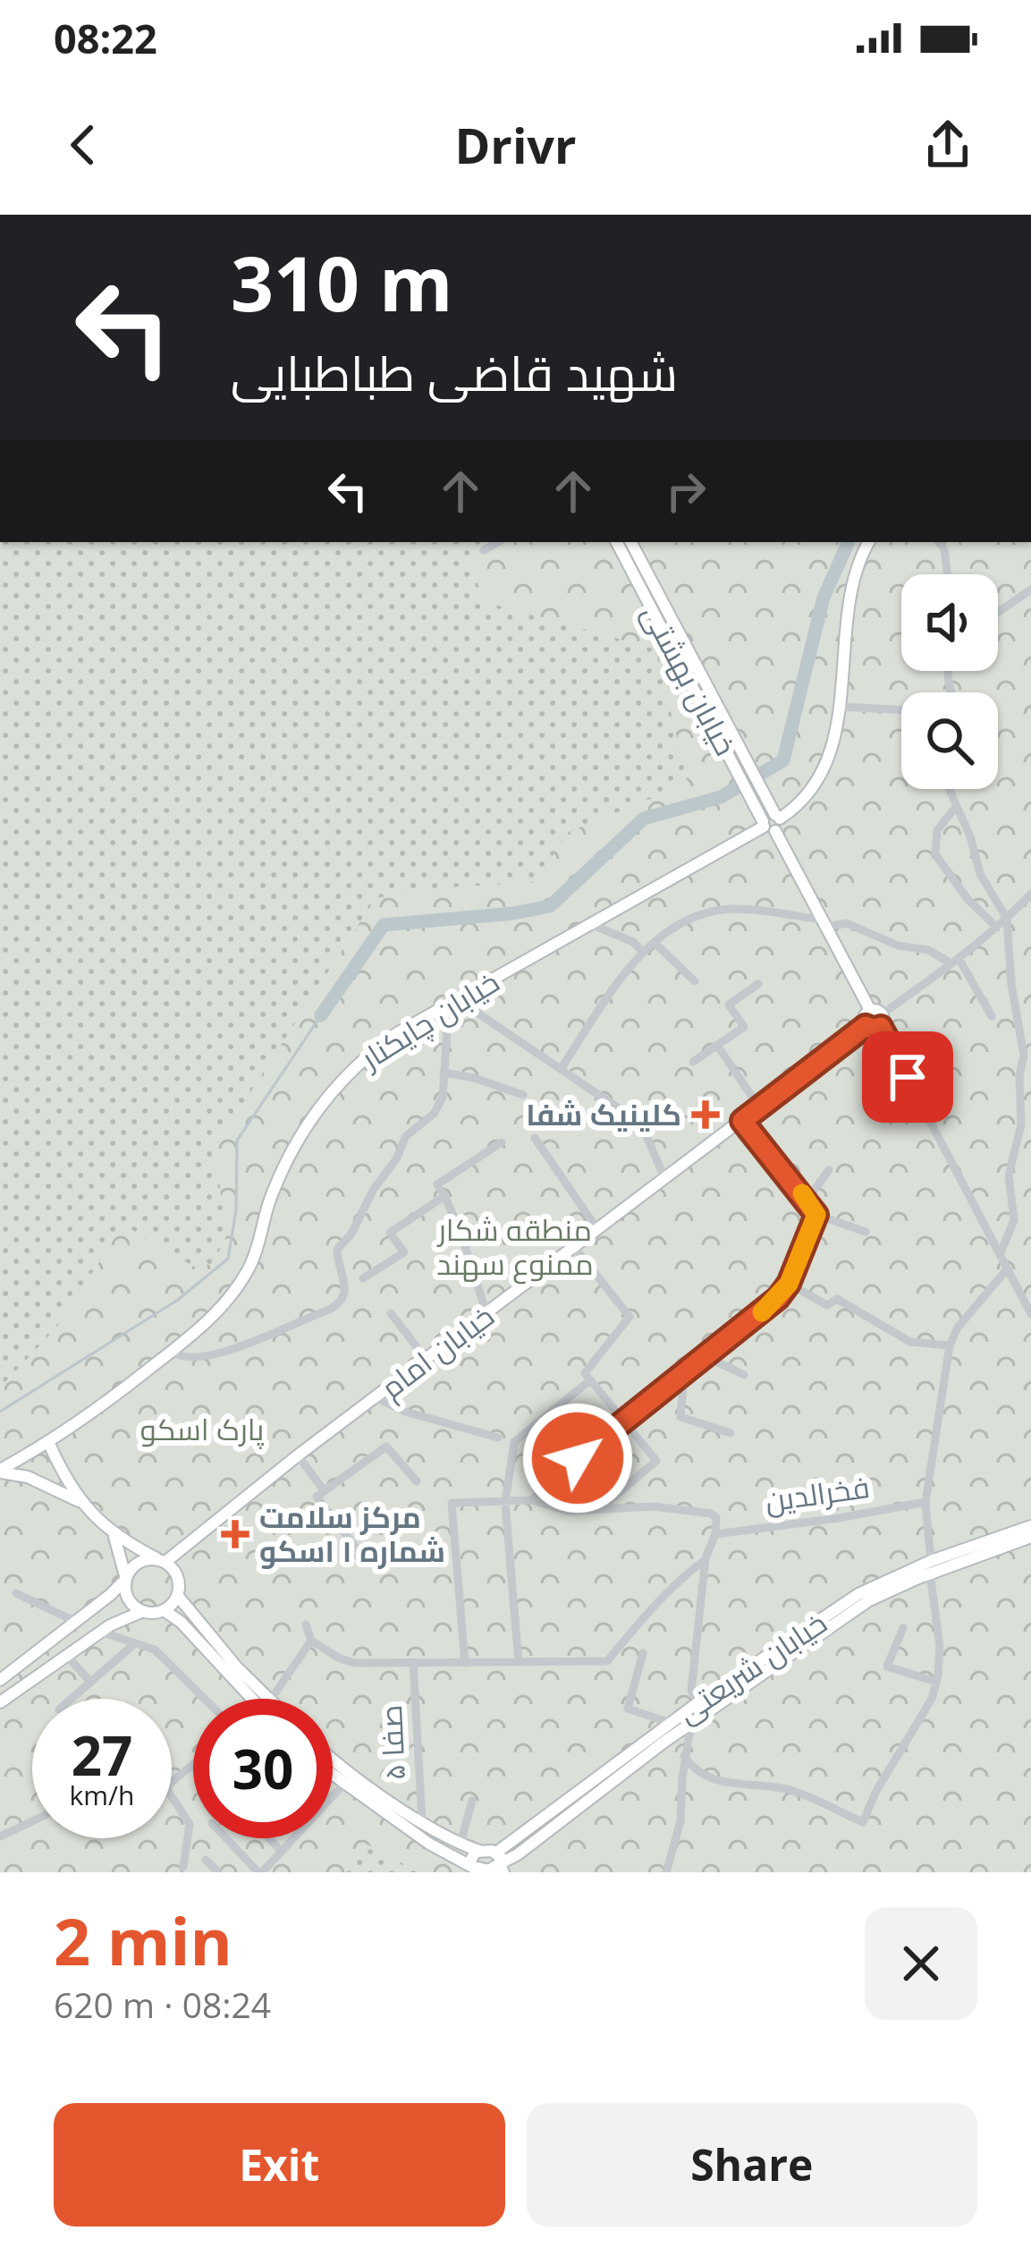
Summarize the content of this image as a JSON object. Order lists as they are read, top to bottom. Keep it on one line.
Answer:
{"streets":{"main road":["خیابان بهشتی","خیابان چایکنار","خیابان امام","خیابان شریعتی"],"street":["فخرالدین","صفا ۵"]},"crossings":[["خیابان بهشتی","خیابان چایکنار"]],"parks":["منطقه شکار ممنوع سهند","پارک اسکو"],"places":{"health":["کلینیک شفا","مرکز سلامت شماره ۱ اسکو"]},"page":{"status":"08:22","header":"Drivr","turn":["310 m","شهید قاضی طباطبایی"],"speed":"27 km/h","limit":"30","heading":["2 min","620 m · 08:24"],"buttons":["Exit","Share"]}}
